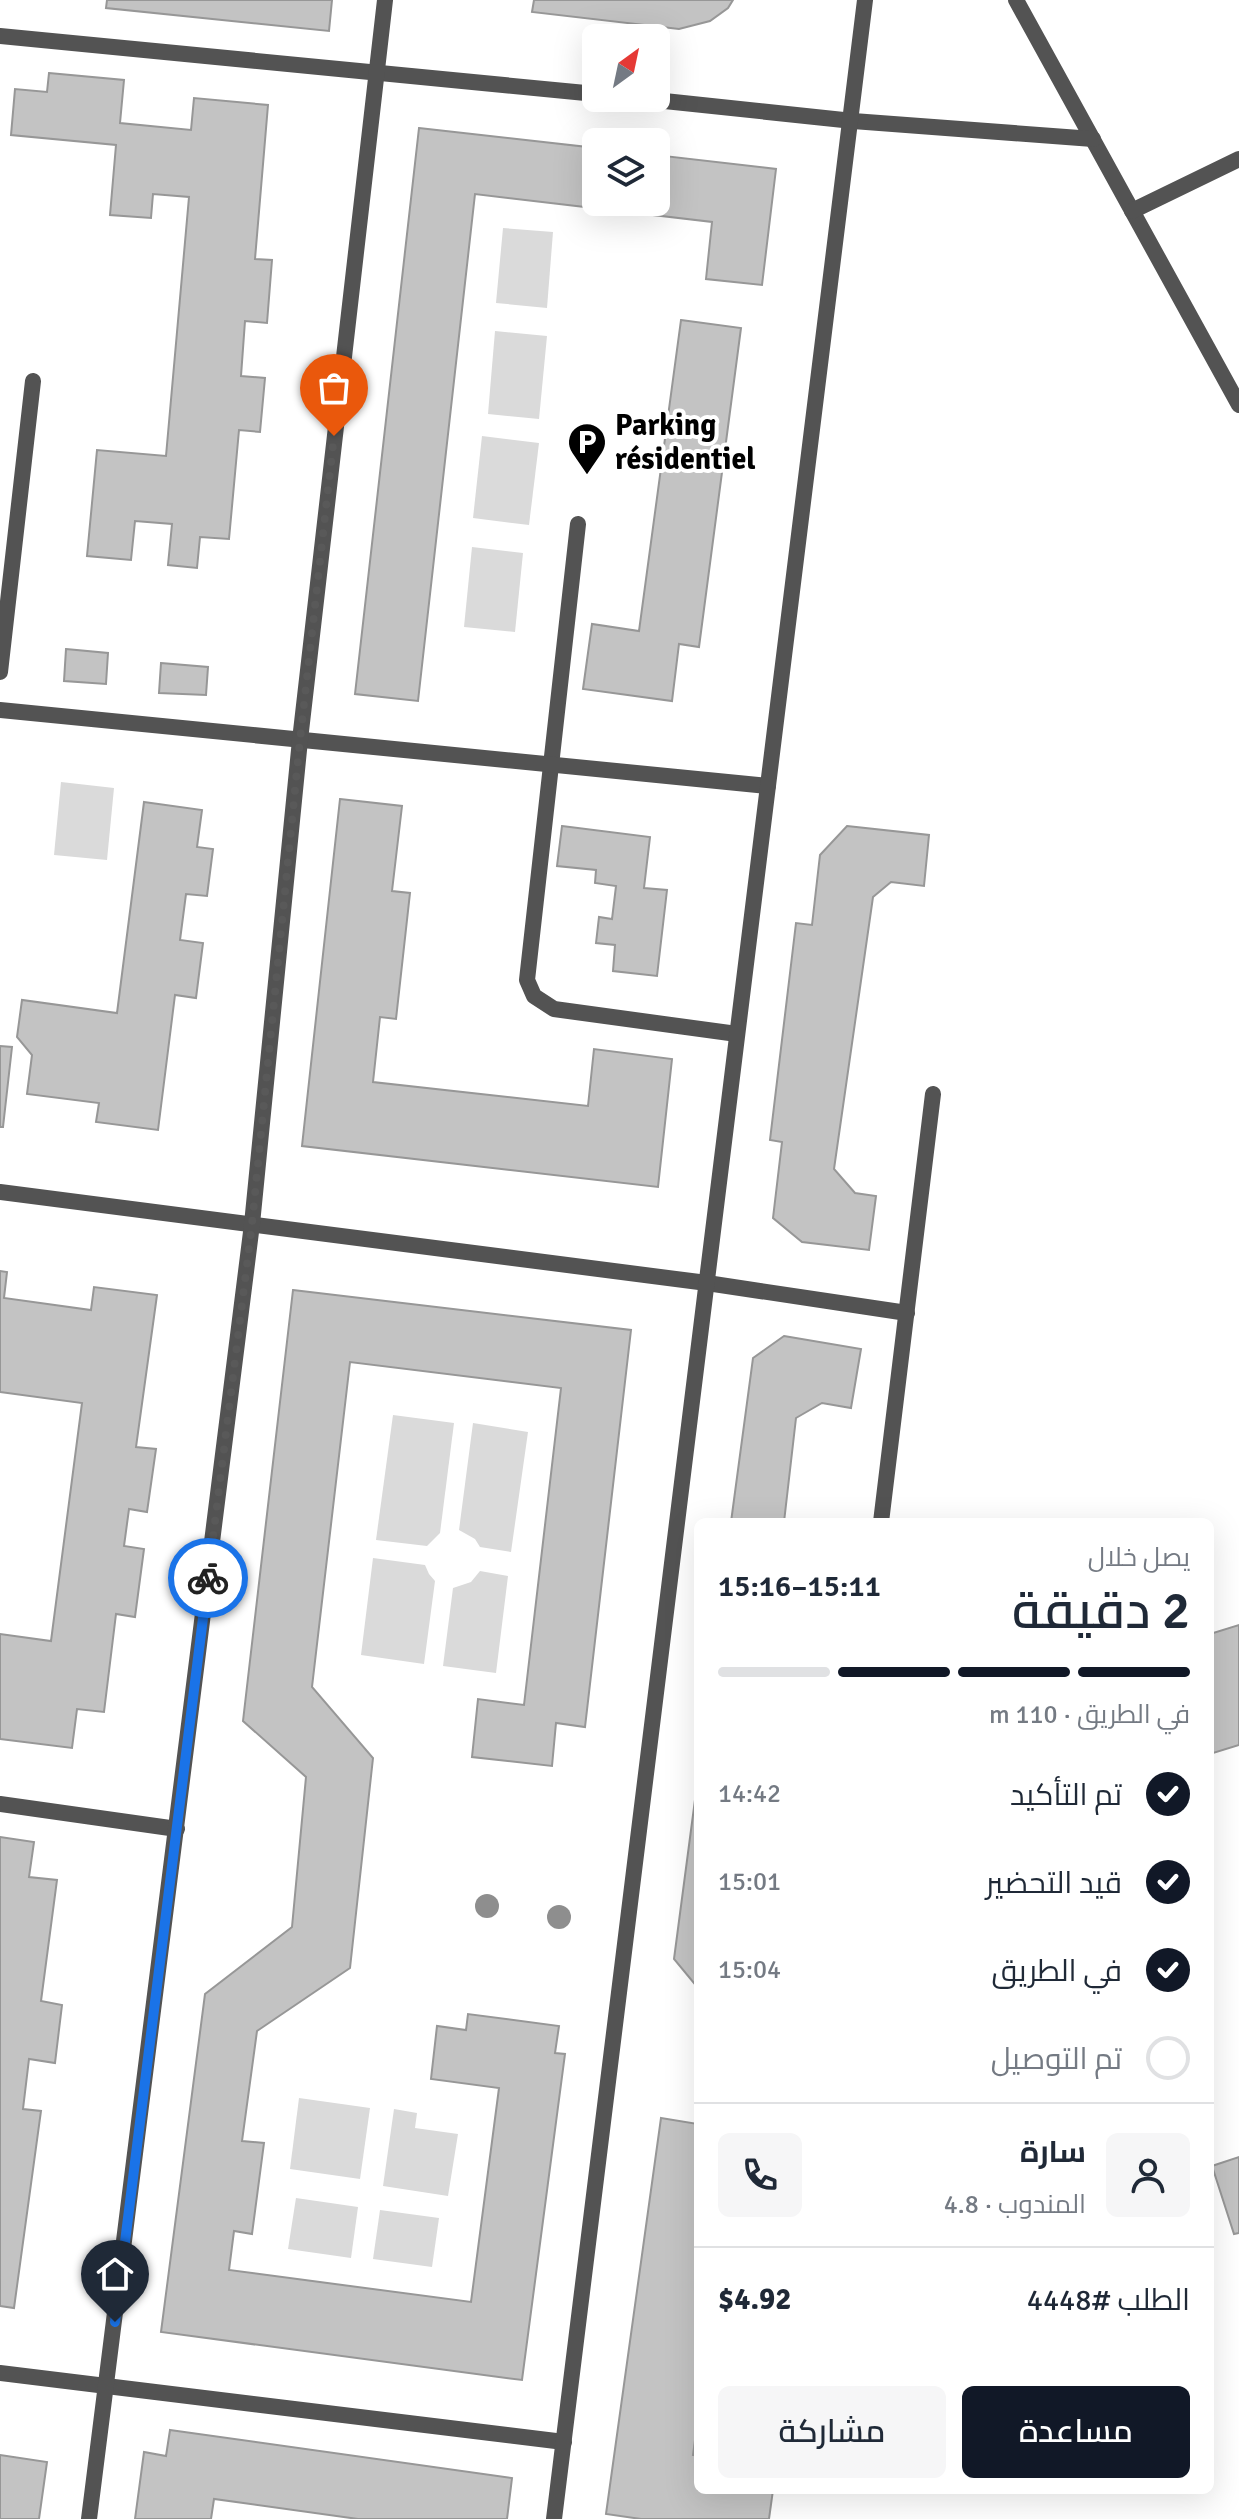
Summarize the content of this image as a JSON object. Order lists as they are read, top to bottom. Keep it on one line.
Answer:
{"places":{"parking":["Parking résidentiel"]},"north":"top right","page":{"heading":["2 دقيقة","يصل خلال","15:11–15:16"],"panel":["سارة","المندوب · 4.8","الطلب #4448","$4.92"],"bar":"في الطريق · 110 m","list":[["تم التأكيد","14:42"],["قيد التحضير","15:01"],["في الطريق","15:04"],"تم التوصيل"],"buttons":["مساعدة","مشاركة"]}}
